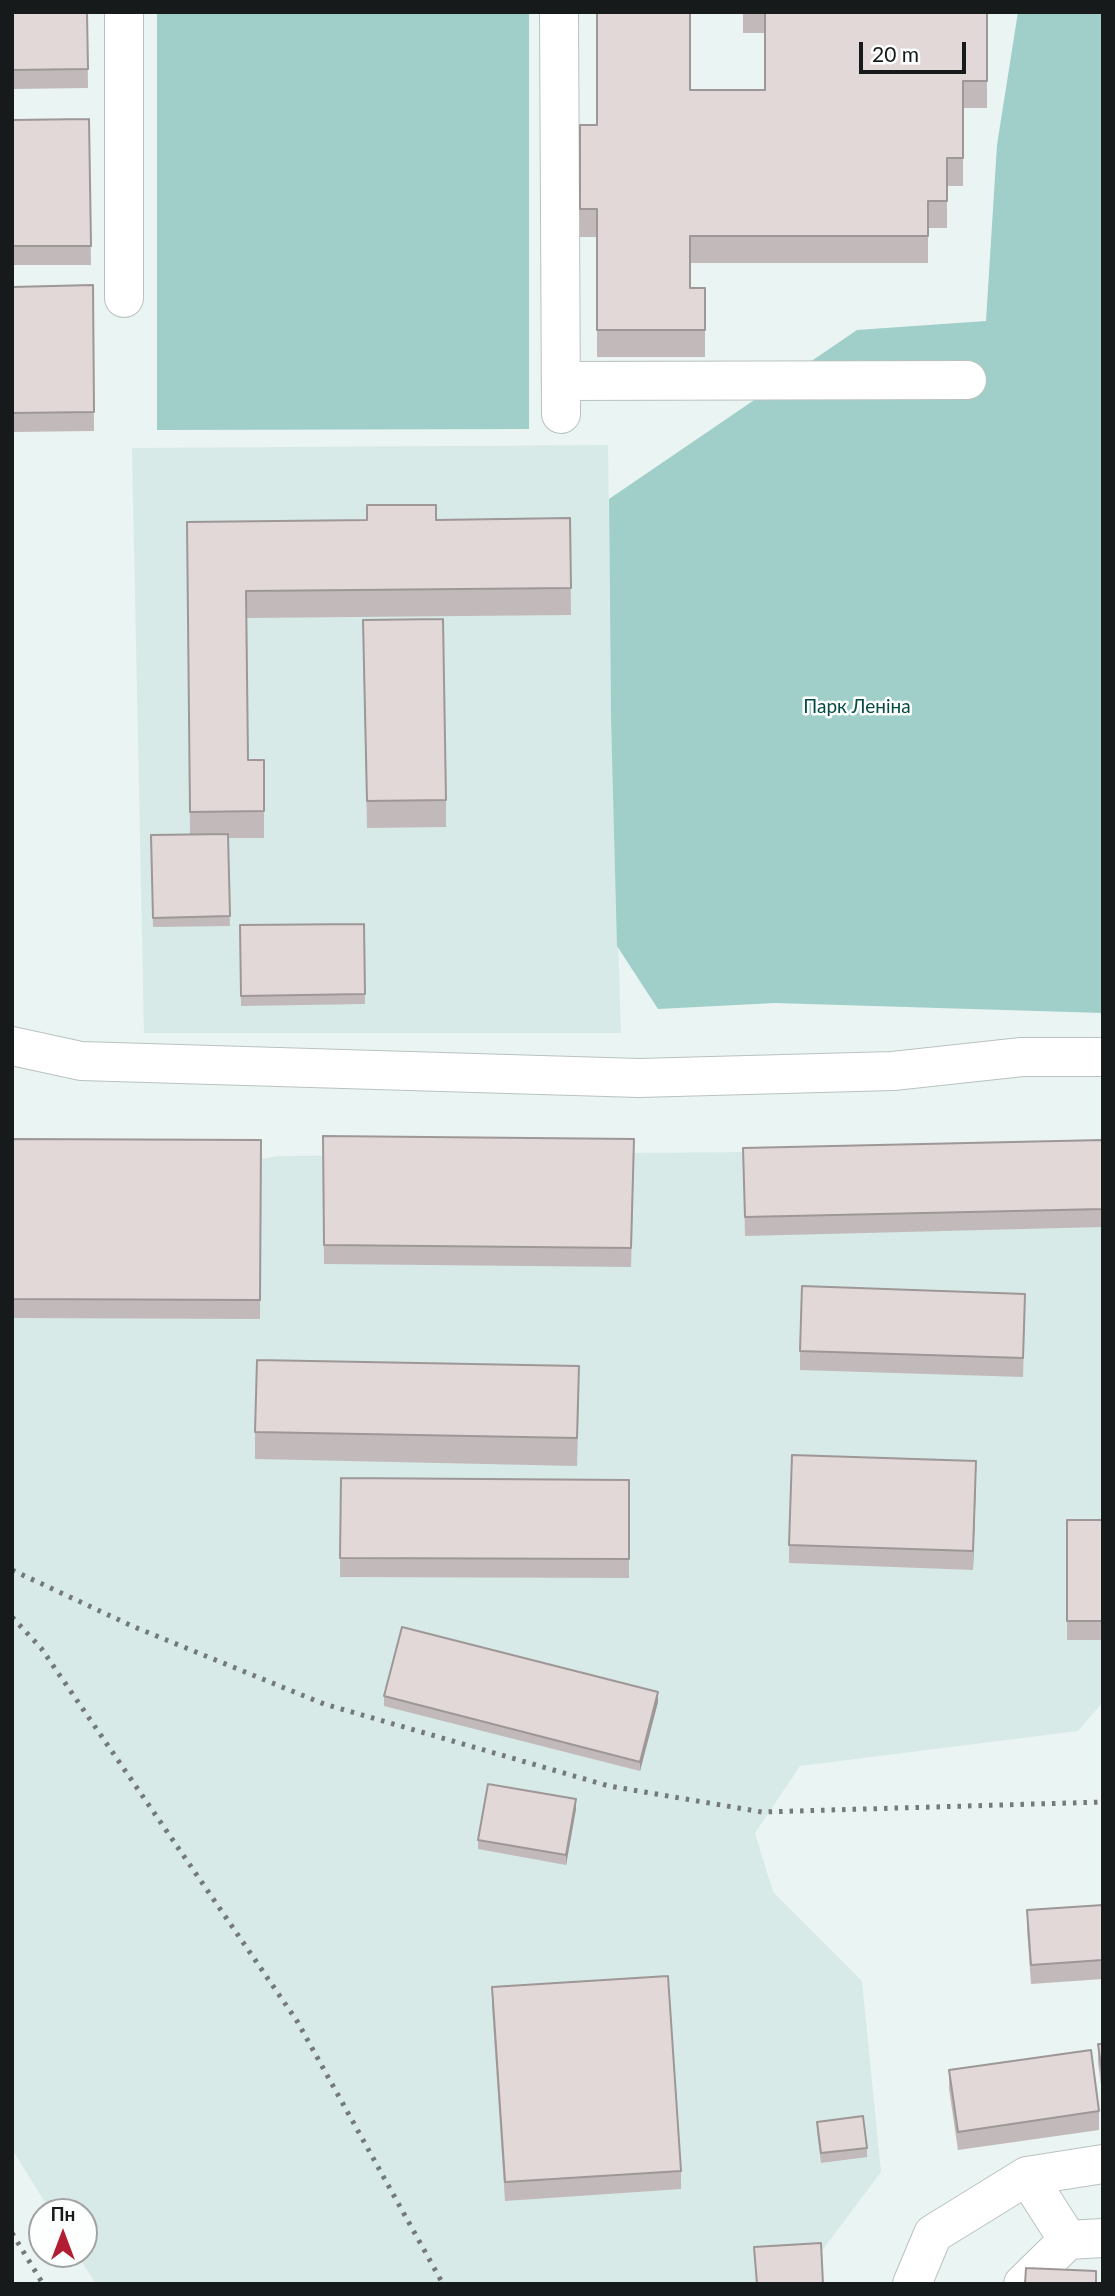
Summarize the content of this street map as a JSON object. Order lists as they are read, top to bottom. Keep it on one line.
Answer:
{"parks":["Парк Леніна"],"scale_bar":"20 m","north":"top"}
